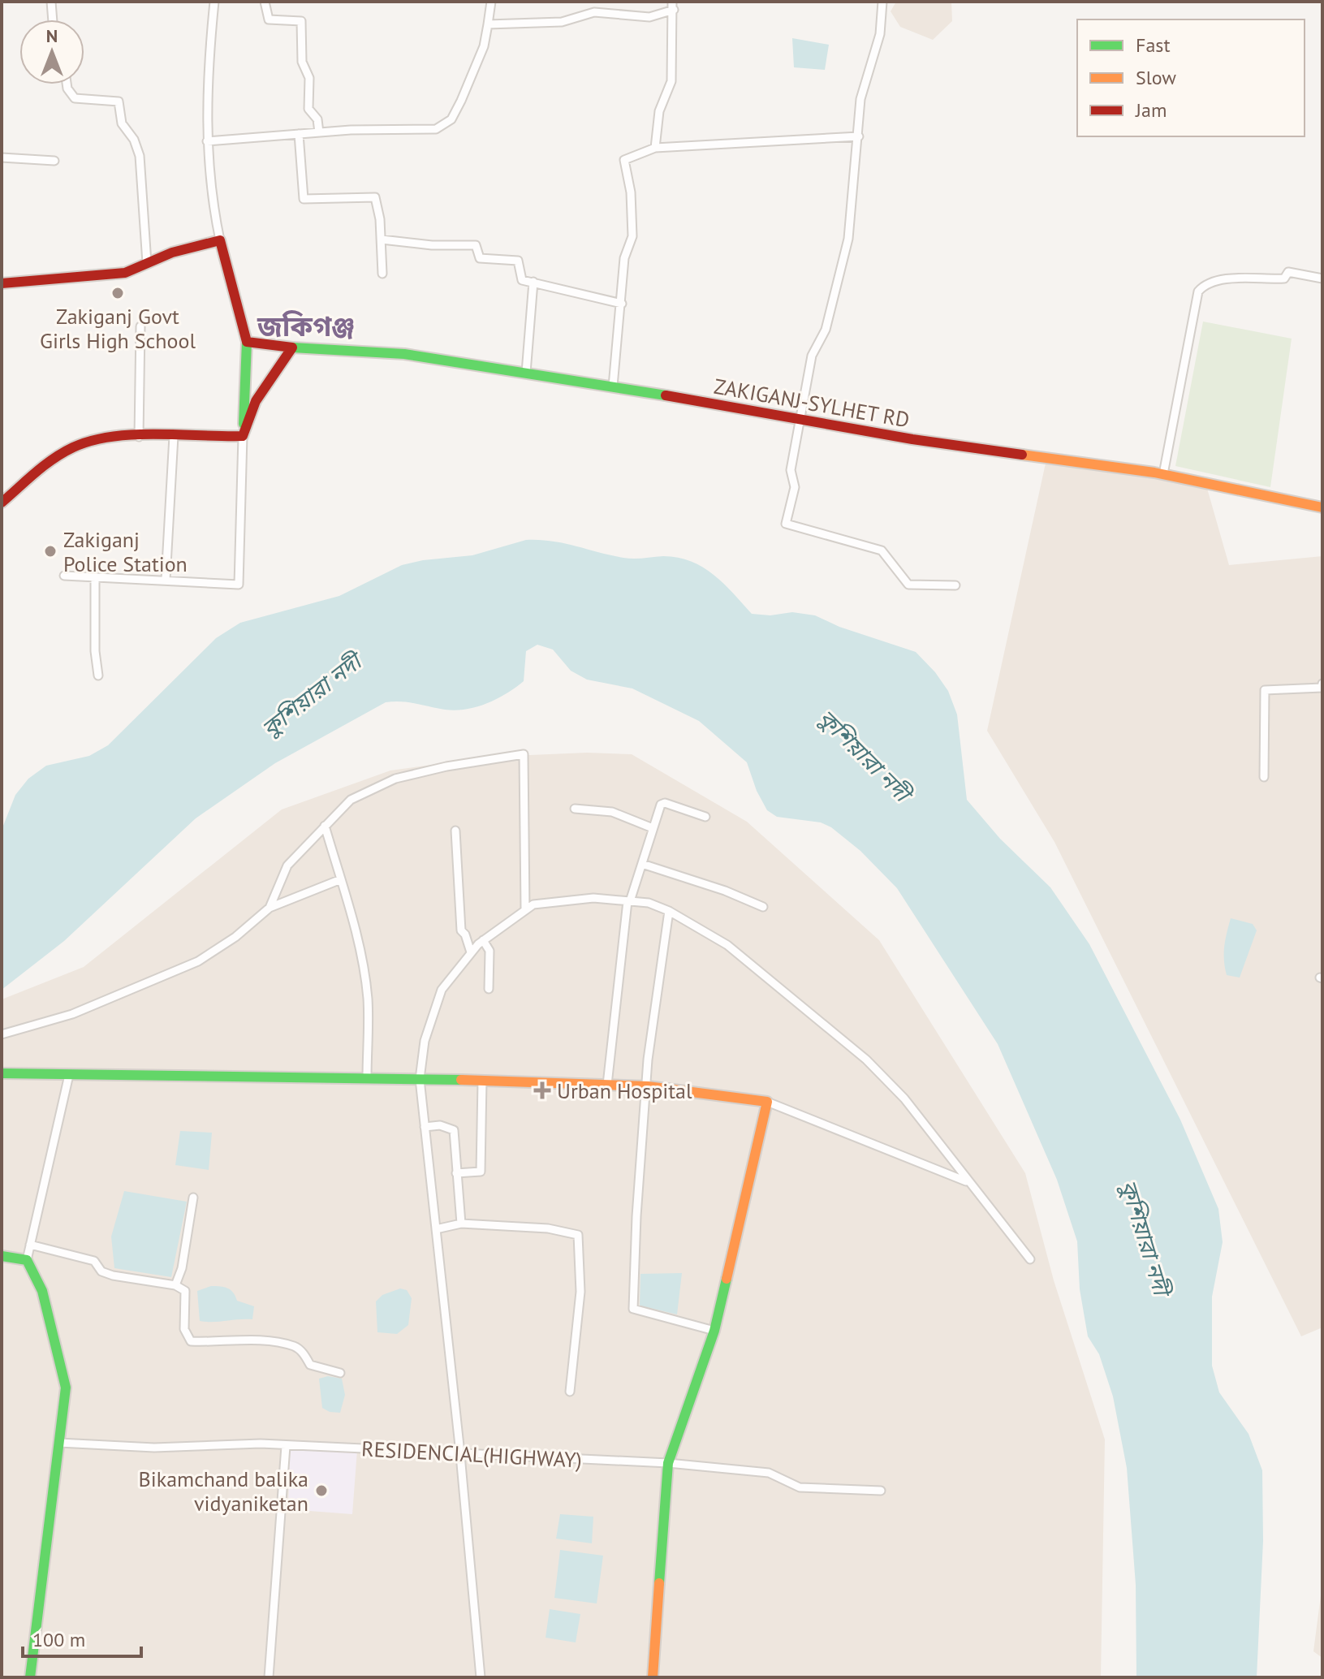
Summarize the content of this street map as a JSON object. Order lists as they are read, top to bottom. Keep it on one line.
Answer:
{"streets":{"street":["ZAKIGANJ-SYLHET RD","RESIDENCIAL(HIGHWAY)"]},"districts":["জকিগঞ্জ"],"water":["কুশিয়ারা নদী"],"places":{"other":["Zakiganj Govt Girls High School","Zakiganj Police Station","Bikamchand balika vidyaniketan"],"health":["Urban Hospital"]},"legend":["Fast","Slow","Jam"],"scale_bar":"100 m","north":"top"}
